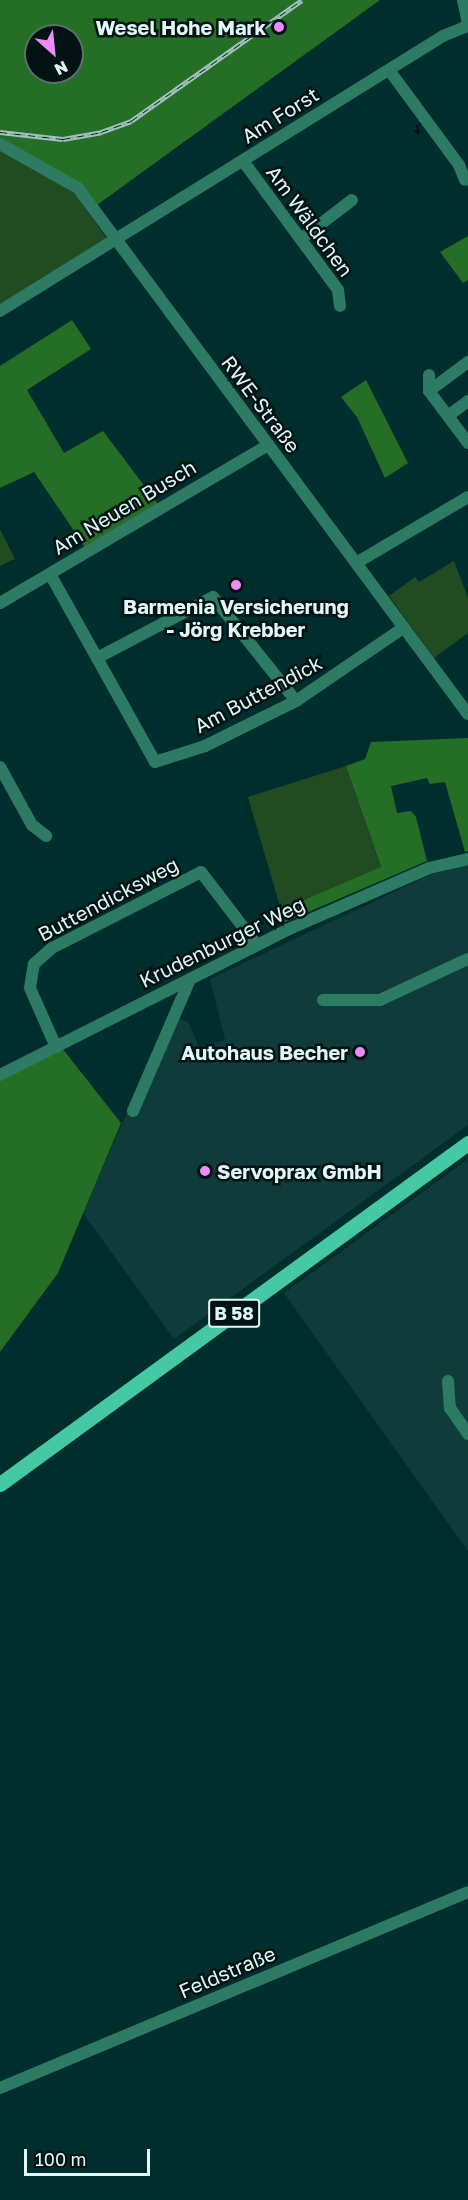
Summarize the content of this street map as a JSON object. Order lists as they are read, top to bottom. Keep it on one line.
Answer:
{"streets":{"main road":["B 58"],"street":["Am Forst","Am Wäldchen","RWE-Straße","Am Neuen Busch","Am Buttendick","Buttendicksweg","Krudenburger Weg","Feldstraße"]},"crossings":[["Am Forst","Am Wäldchen"],["Am Forst","RWE-Straße"],["RWE-Straße","Am Neuen Busch"],["RWE-Straße","Am Buttendick"],["Am Neuen Busch","Am Buttendick"],["Buttendicksweg","Krudenburger Weg"]],"places":["Wesel Hohe Mark","Barmenia Versicherung - Jörg Krebber","Autohaus Becher","Servoprax GmbH"],"scale_bar":"100 m","north":"bottom right"}
